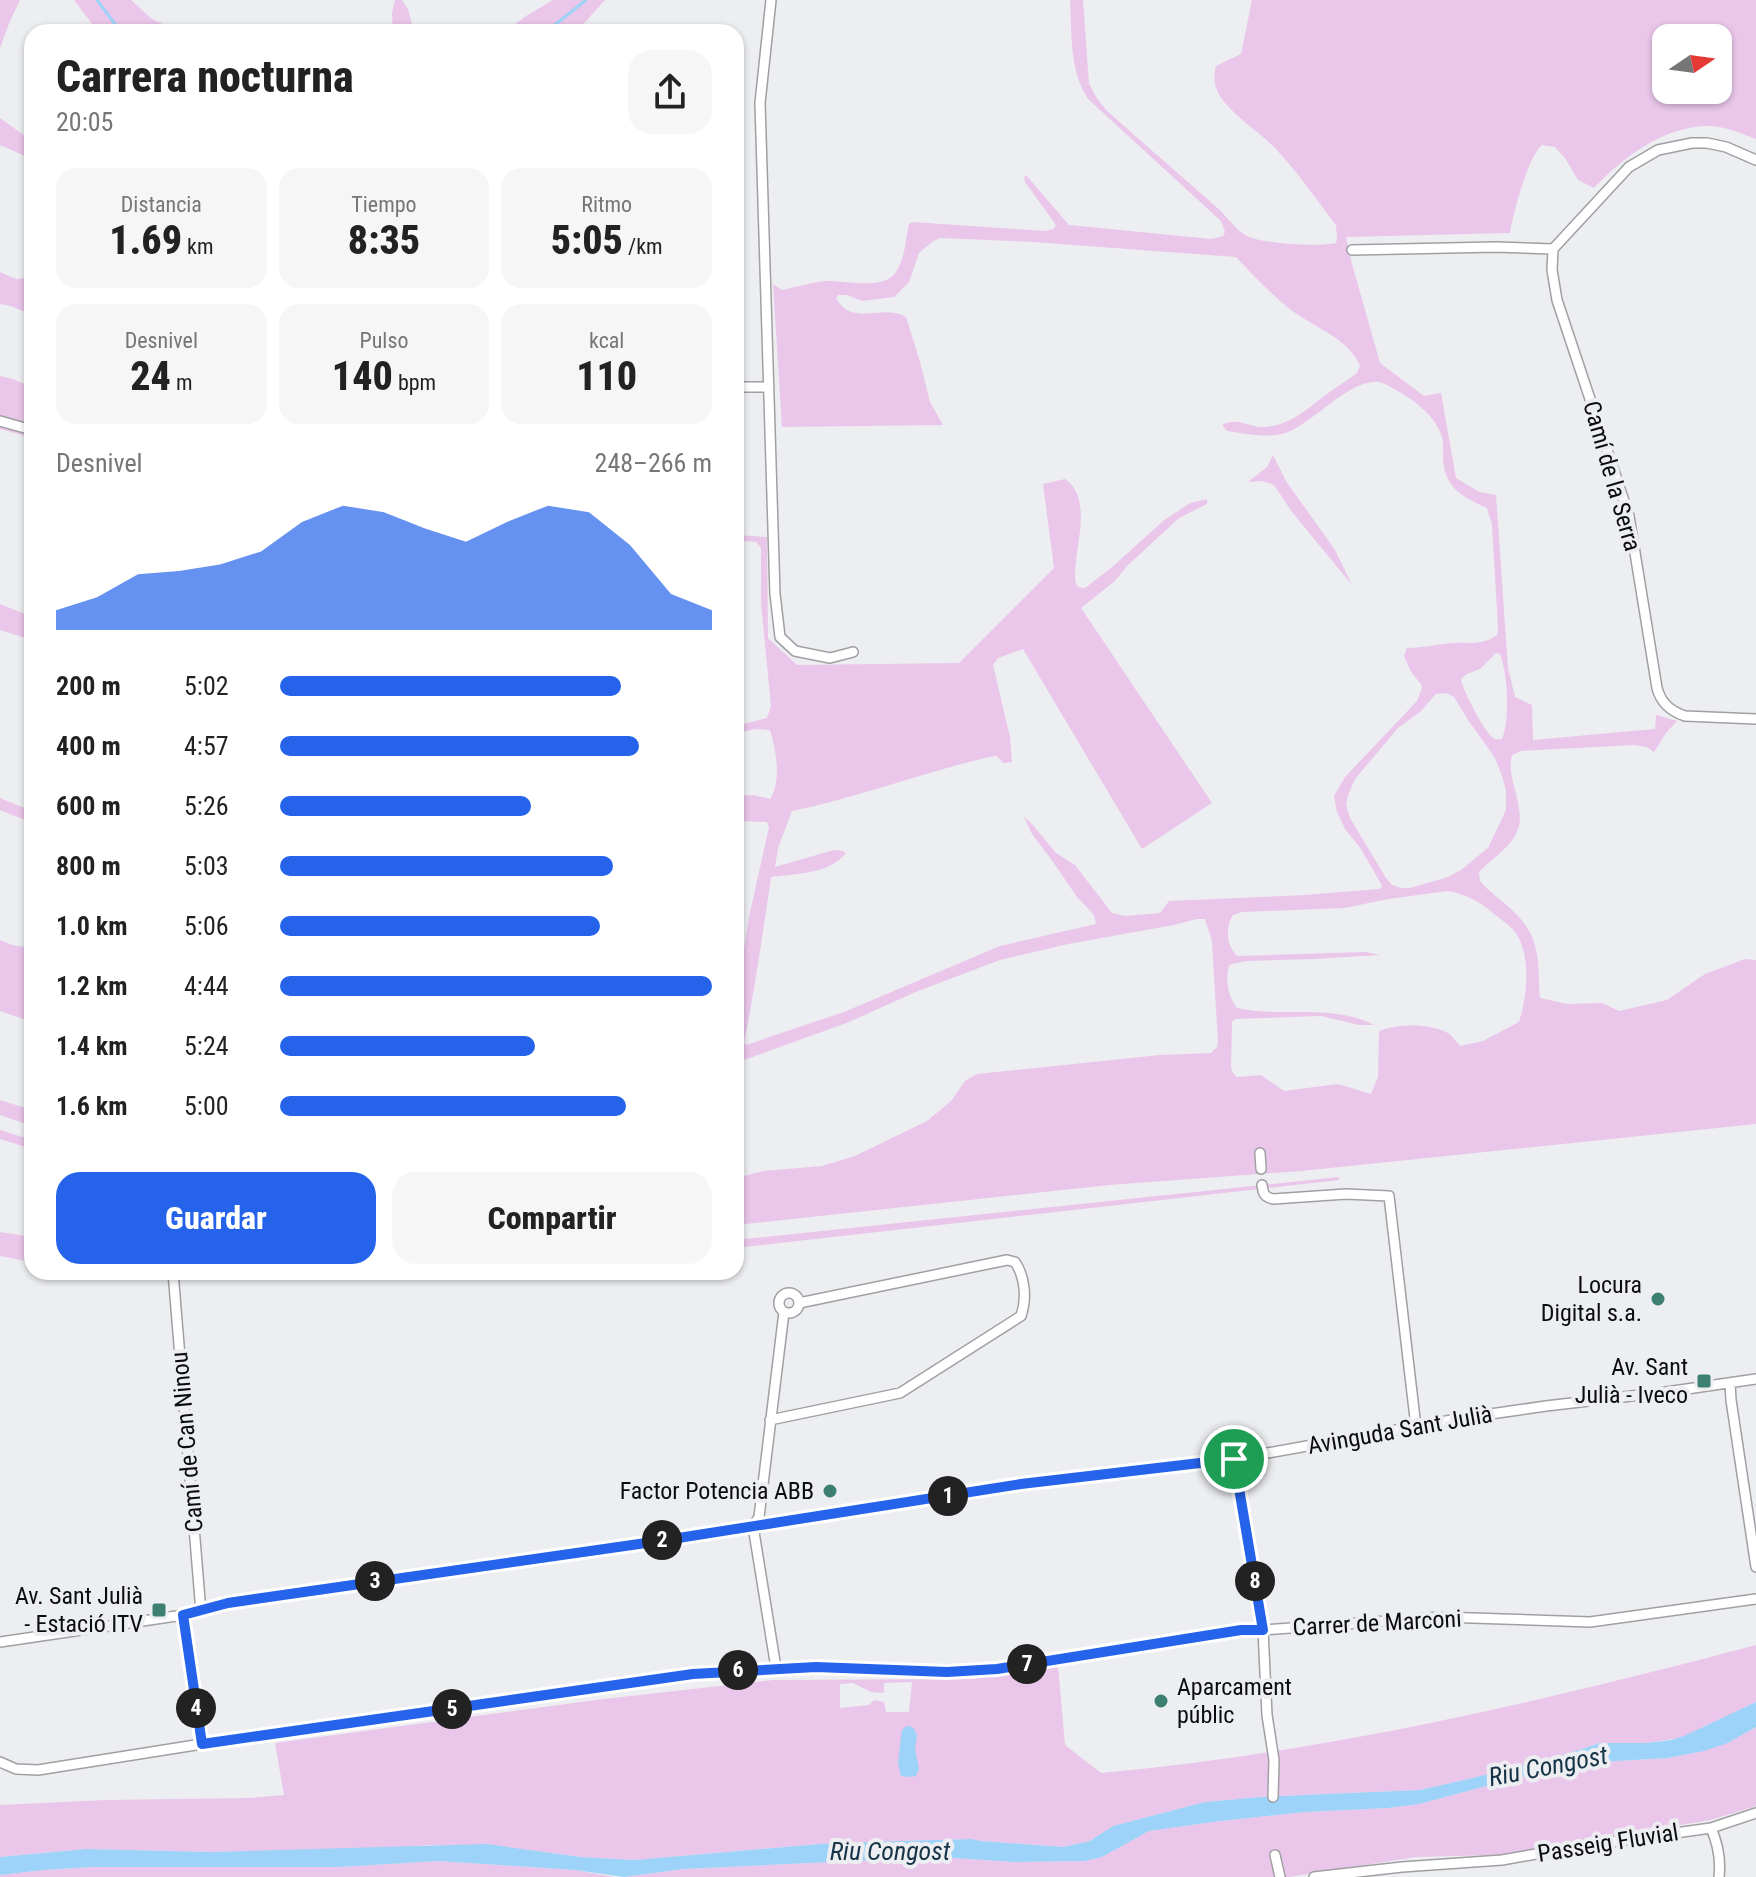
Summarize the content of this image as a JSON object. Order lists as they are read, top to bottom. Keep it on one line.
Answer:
{"streets":{"street":["Camí de la Serra","Avinguda Sant Julià","Camí de Can Ninou","Carrer de Marconi","Passeig Fluvial"]},"crossings":[["Avinguda Sant Julià","Camí de Can Ninou"]],"water":["Riu Congost"],"places":{"other":["Locura Digital s.a.","Factor Potencia ABB","Aparcament públic"],"transit":["Av. Sant Julià - Iveco","Av. Sant Julià - Estació ITV"]},"north":"right","page":{"heading":["Carrera nocturna","20:05"],"stats":[["Distancia","1.69 km"],["Tiempo","8:35"],["Ritmo","5:05 /km"],["Desnivel","24 m"],["Pulso","140 bpm"],["kcal","110"]],"chart":["Desnivel","248–266 m"],"list":[{"name":"200 m","note":"5:02"},{"name":"400 m","note":"4:57"},{"name":"600 m","note":"5:26"},{"name":"800 m","note":"5:03"},{"name":"1.0 km","note":"5:06"},{"name":"1.2 km","note":"4:44"},{"name":"1.4 km","note":"5:24"},{"name":"1.6 km","note":"5:00"}],"buttons":["Guardar","Compartir"],"pins":["1","2","3","8","7","6","4","5"]}}
